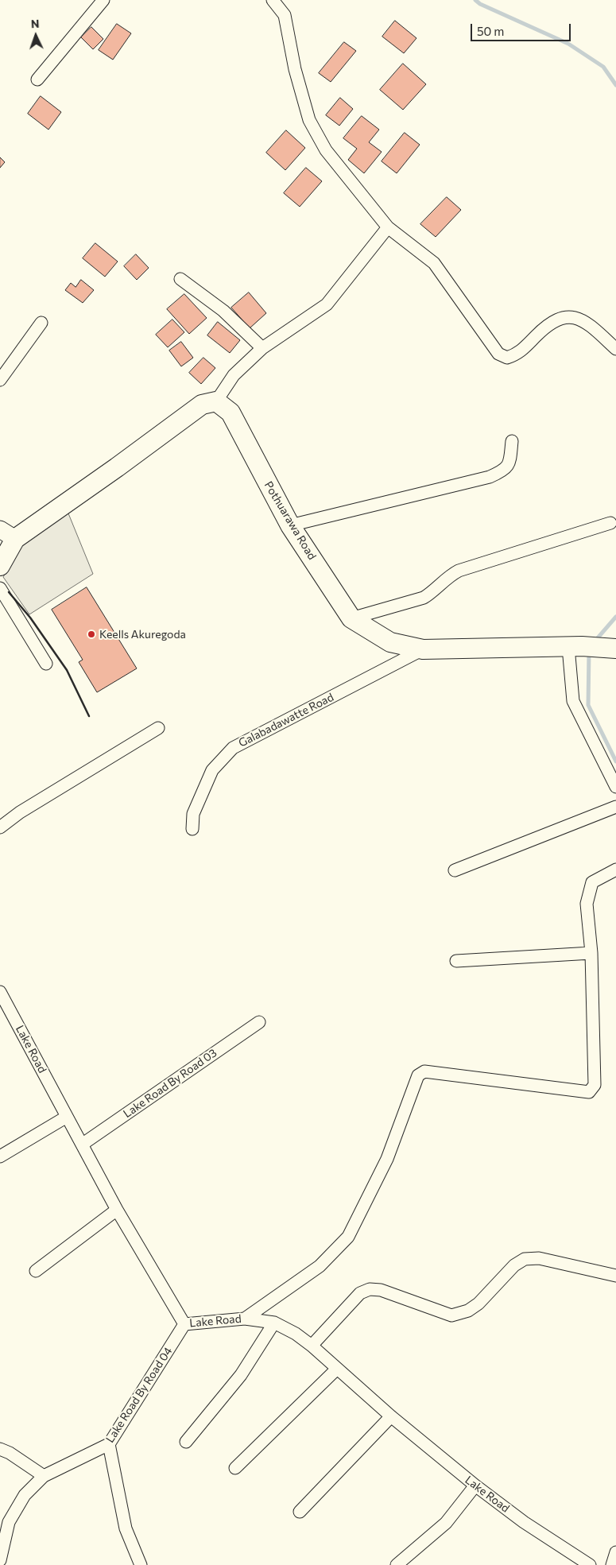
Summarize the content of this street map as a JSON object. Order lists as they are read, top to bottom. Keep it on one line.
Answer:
{"streets":{"main road":["Pothuarawa Road"],"street":["Galabadawatte Road","Lake Road","Lake Road By Road 03","Lake Road By Road 04"]},"crossings":[["Pothuarawa Road","Galabadawatte Road"],["Lake Road","Lake Road By Road 03"],["Lake Road","Lake Road By Road 04"]],"places":["Keells Akuregoda"],"scale_bar":"50 m","north":"top"}
